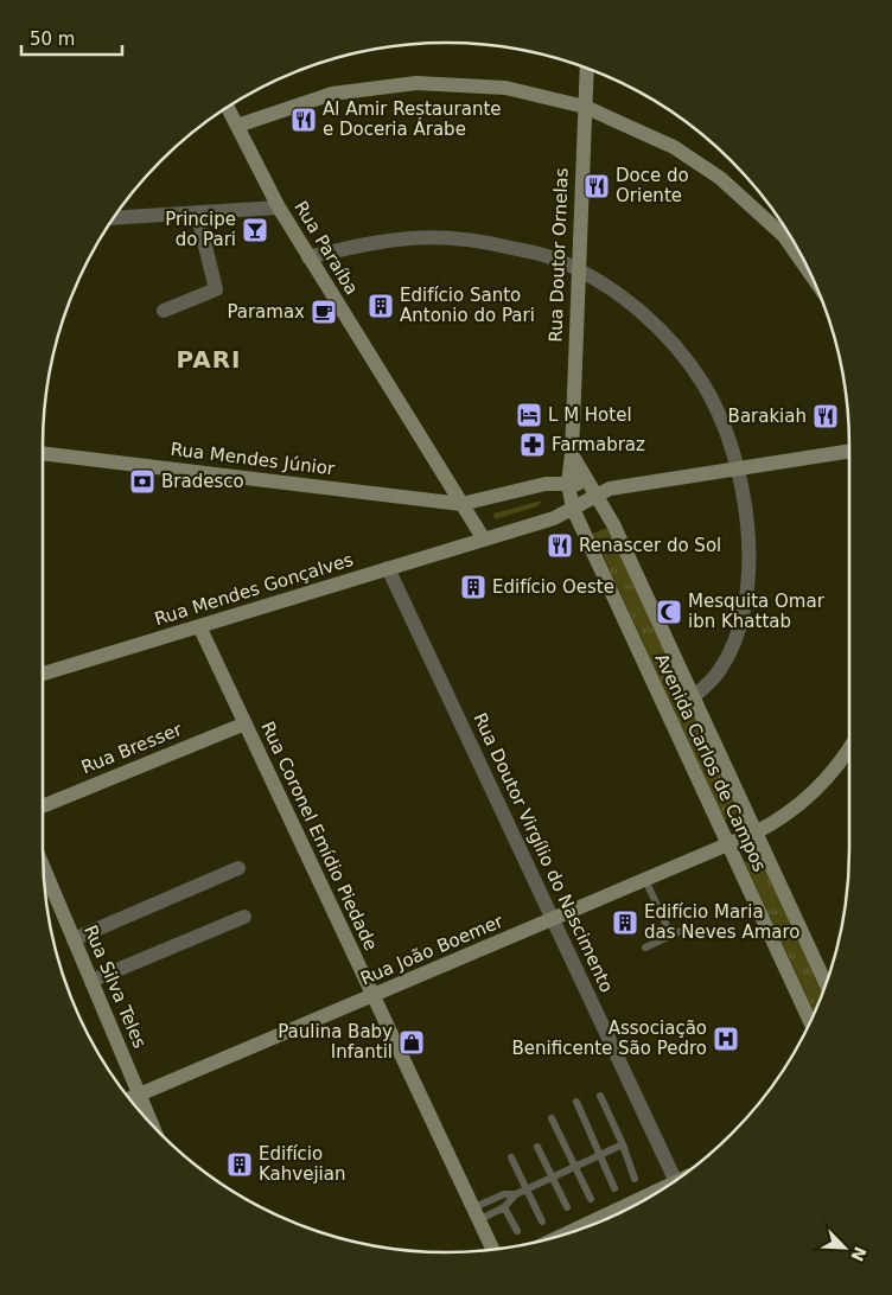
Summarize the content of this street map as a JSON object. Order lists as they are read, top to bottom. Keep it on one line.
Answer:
{"streets":{"street":["Rua Paraíba","Rua Doutor Ornelas","Rua Mendes Júnior","Rua Mendes Gonçalves","Rua Bresser","Avenida Carlos de Campos","Rua Coronel Emídio Piedade","Rua Doutor Virgílio do Nascimento","Rua João Boemer","Rua Silva Teles"]},"crossings":[["Rua Paraíba","Rua Mendes Júnior"],["Rua Paraíba","Rua Mendes Gonçalves"],["Rua Doutor Ornelas","Rua Mendes Gonçalves"],["Rua Doutor Ornelas","Avenida Carlos de Campos"],["Rua Mendes Gonçalves","Avenida Carlos de Campos"],["Rua Mendes Gonçalves","Rua Coronel Emídio Piedade"],["Rua Mendes Gonçalves","Rua Doutor Virgílio do Nascimento"],["Rua Bresser","Rua Coronel Emídio Piedade"],["Avenida Carlos de Campos","Rua João Boemer"],["Rua Coronel Emídio Piedade","Rua João Boemer"],["Rua Doutor Virgílio do Nascimento","Rua João Boemer"],["Rua João Boemer","Rua Silva Teles"]],"districts":["PARI"],"places":{"restaurant":["Al Amir Restaurante e Doceria Árabe","Doce do Oriente","Barakiah","Renascer do Sol"],"bar":["Principe do Pari"],"building":["Edifício Santo Antonio do Pari","Edifício Oeste","Edifício Maria das Neves Amaro","Edifício Kahvejian"],"cafe":["Paramax"],"hotel":["L M Hotel"],"pharmacy":["Farmabraz"],"bank":["Bradesco"],"mosque":["Mesquita Omar ibn Khattab"],"hospital":["Associação Benificente São Pedro"],"shop":["Paulina Baby Infantil"]},"scale_bar":"50 m","north":"bottom right"}
